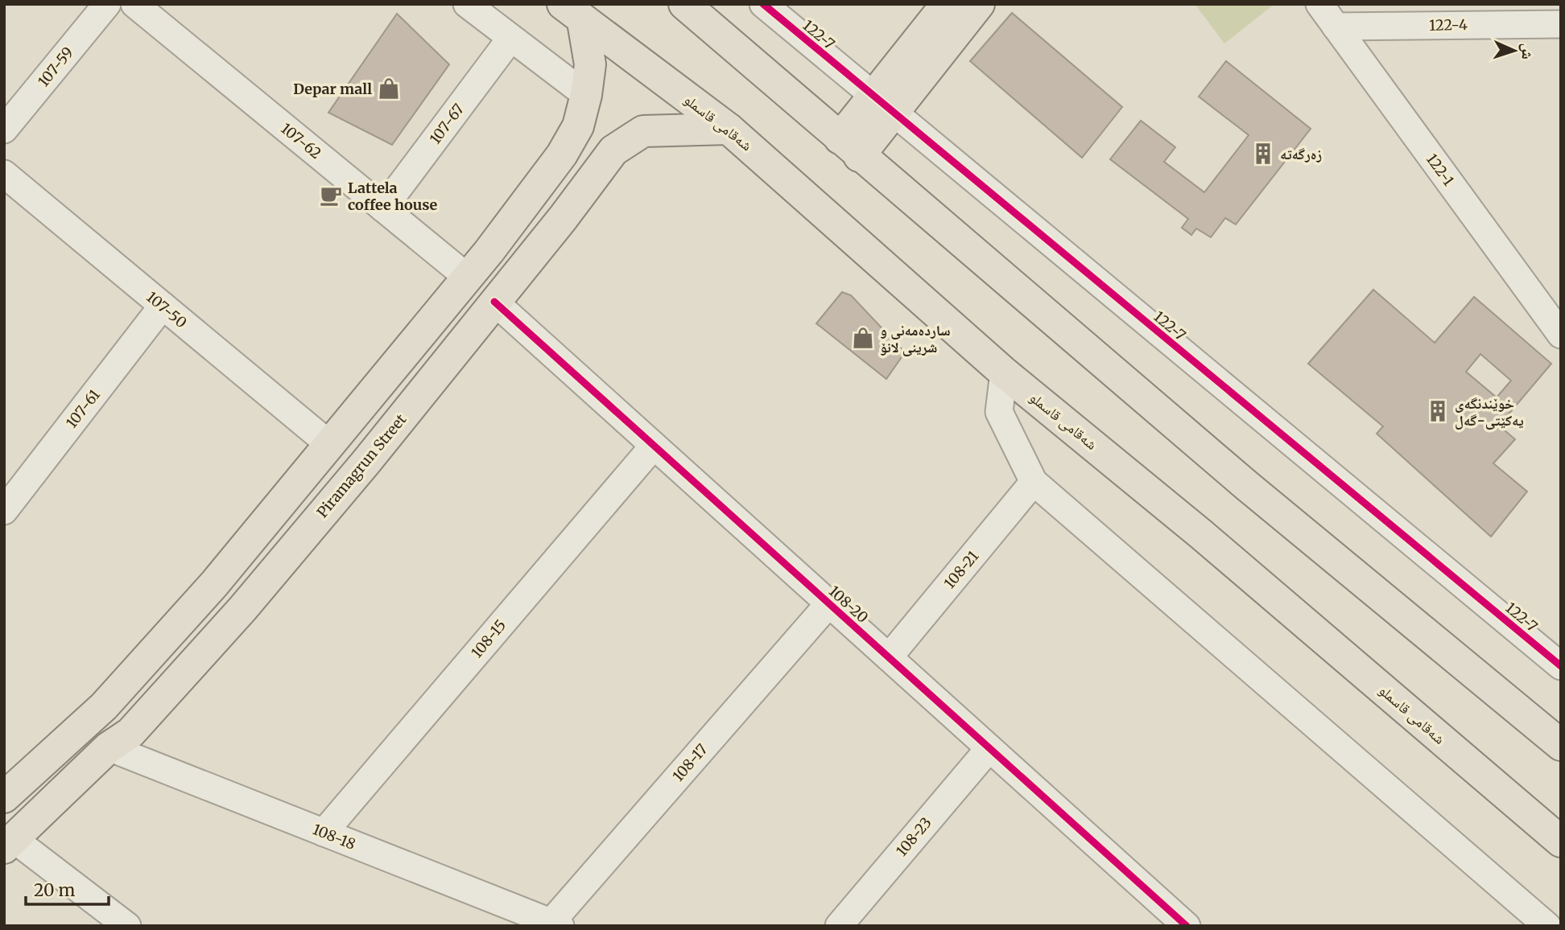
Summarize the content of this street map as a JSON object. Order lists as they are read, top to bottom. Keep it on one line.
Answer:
{"streets":{"main road":["شەقامی قاسملو","Piramagrun Street"],"street":["122-4","122-7","107-59","107-67","107-62","122-1","107-50","107-61","108-21","108-20","108-15","108-17","108-18","108-23"]},"crossings":[["122-4","122-1"],["شەقامی قاسملو","Piramagrun Street"],["107-67","107-62"],["107-50","107-61"],["Piramagrun Street","108-20"],["Piramagrun Street","108-18"],["108-21","108-20"],["108-20","108-15"],["108-20","108-17"],["108-20","108-23"],["108-15","108-18"],["108-17","108-18"]],"places":{"shop":["Depar mall","ساردەمەنی و شرینی لانۆ"],"building":["زەرگەتە","خوێندنگەی یەکێتی-گەل"],"cafe":["Lattela coffee house"]},"scale_bar":"20 m","north":"right"}
